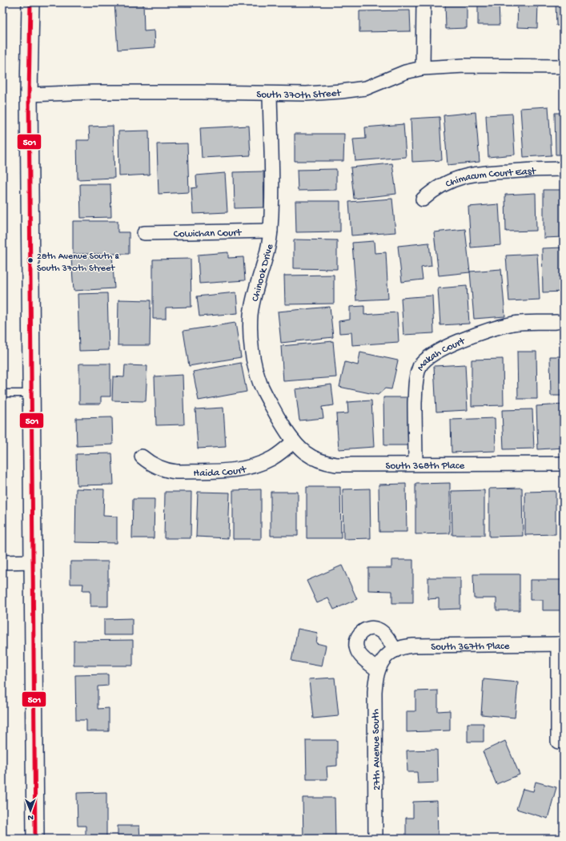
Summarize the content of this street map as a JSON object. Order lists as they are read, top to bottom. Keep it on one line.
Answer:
{"streets":{"street":["South 370th Street","Chimacum Court East","Cowichan Court","Chinook Drive","Makah Court","South 368th Place","Haida Court","South 367th Place","27th Avenue South"]},"crossings":[["South 370th Street","Chinook Drive"],["Cowichan Court","Chinook Drive"],["Chinook Drive","South 368th Place"],["Chinook Drive","Haida Court"],["Makah Court","South 368th Place"],["South 368th Place","Haida Court"],["South 367th Place","27th Avenue South"]],"places":["28th Avenue South & South 370th Street"],"lines":["transit line 501"],"north":"bottom"}
